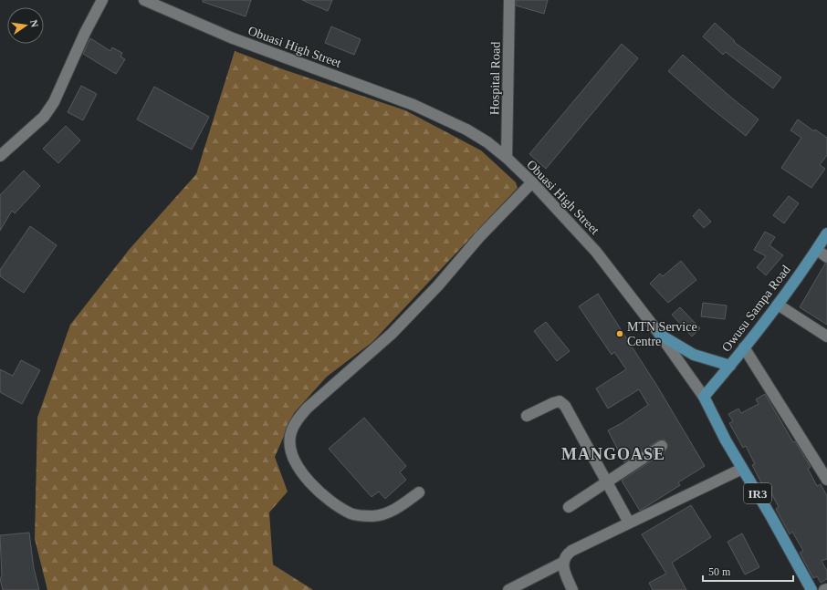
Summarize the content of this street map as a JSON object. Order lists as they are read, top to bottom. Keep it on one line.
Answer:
{"streets":{"main road":["Obuasi High Street","Owusu Sampa Road","IR3"],"street":["Hospital Road"]},"crossings":[["Obuasi High Street","Hospital Road"],["Obuasi High Street","Owusu Sampa Road"]],"districts":["MANGOASE"],"places":["MTN Service Centre"],"scale_bar":"50 m","north":"right"}
